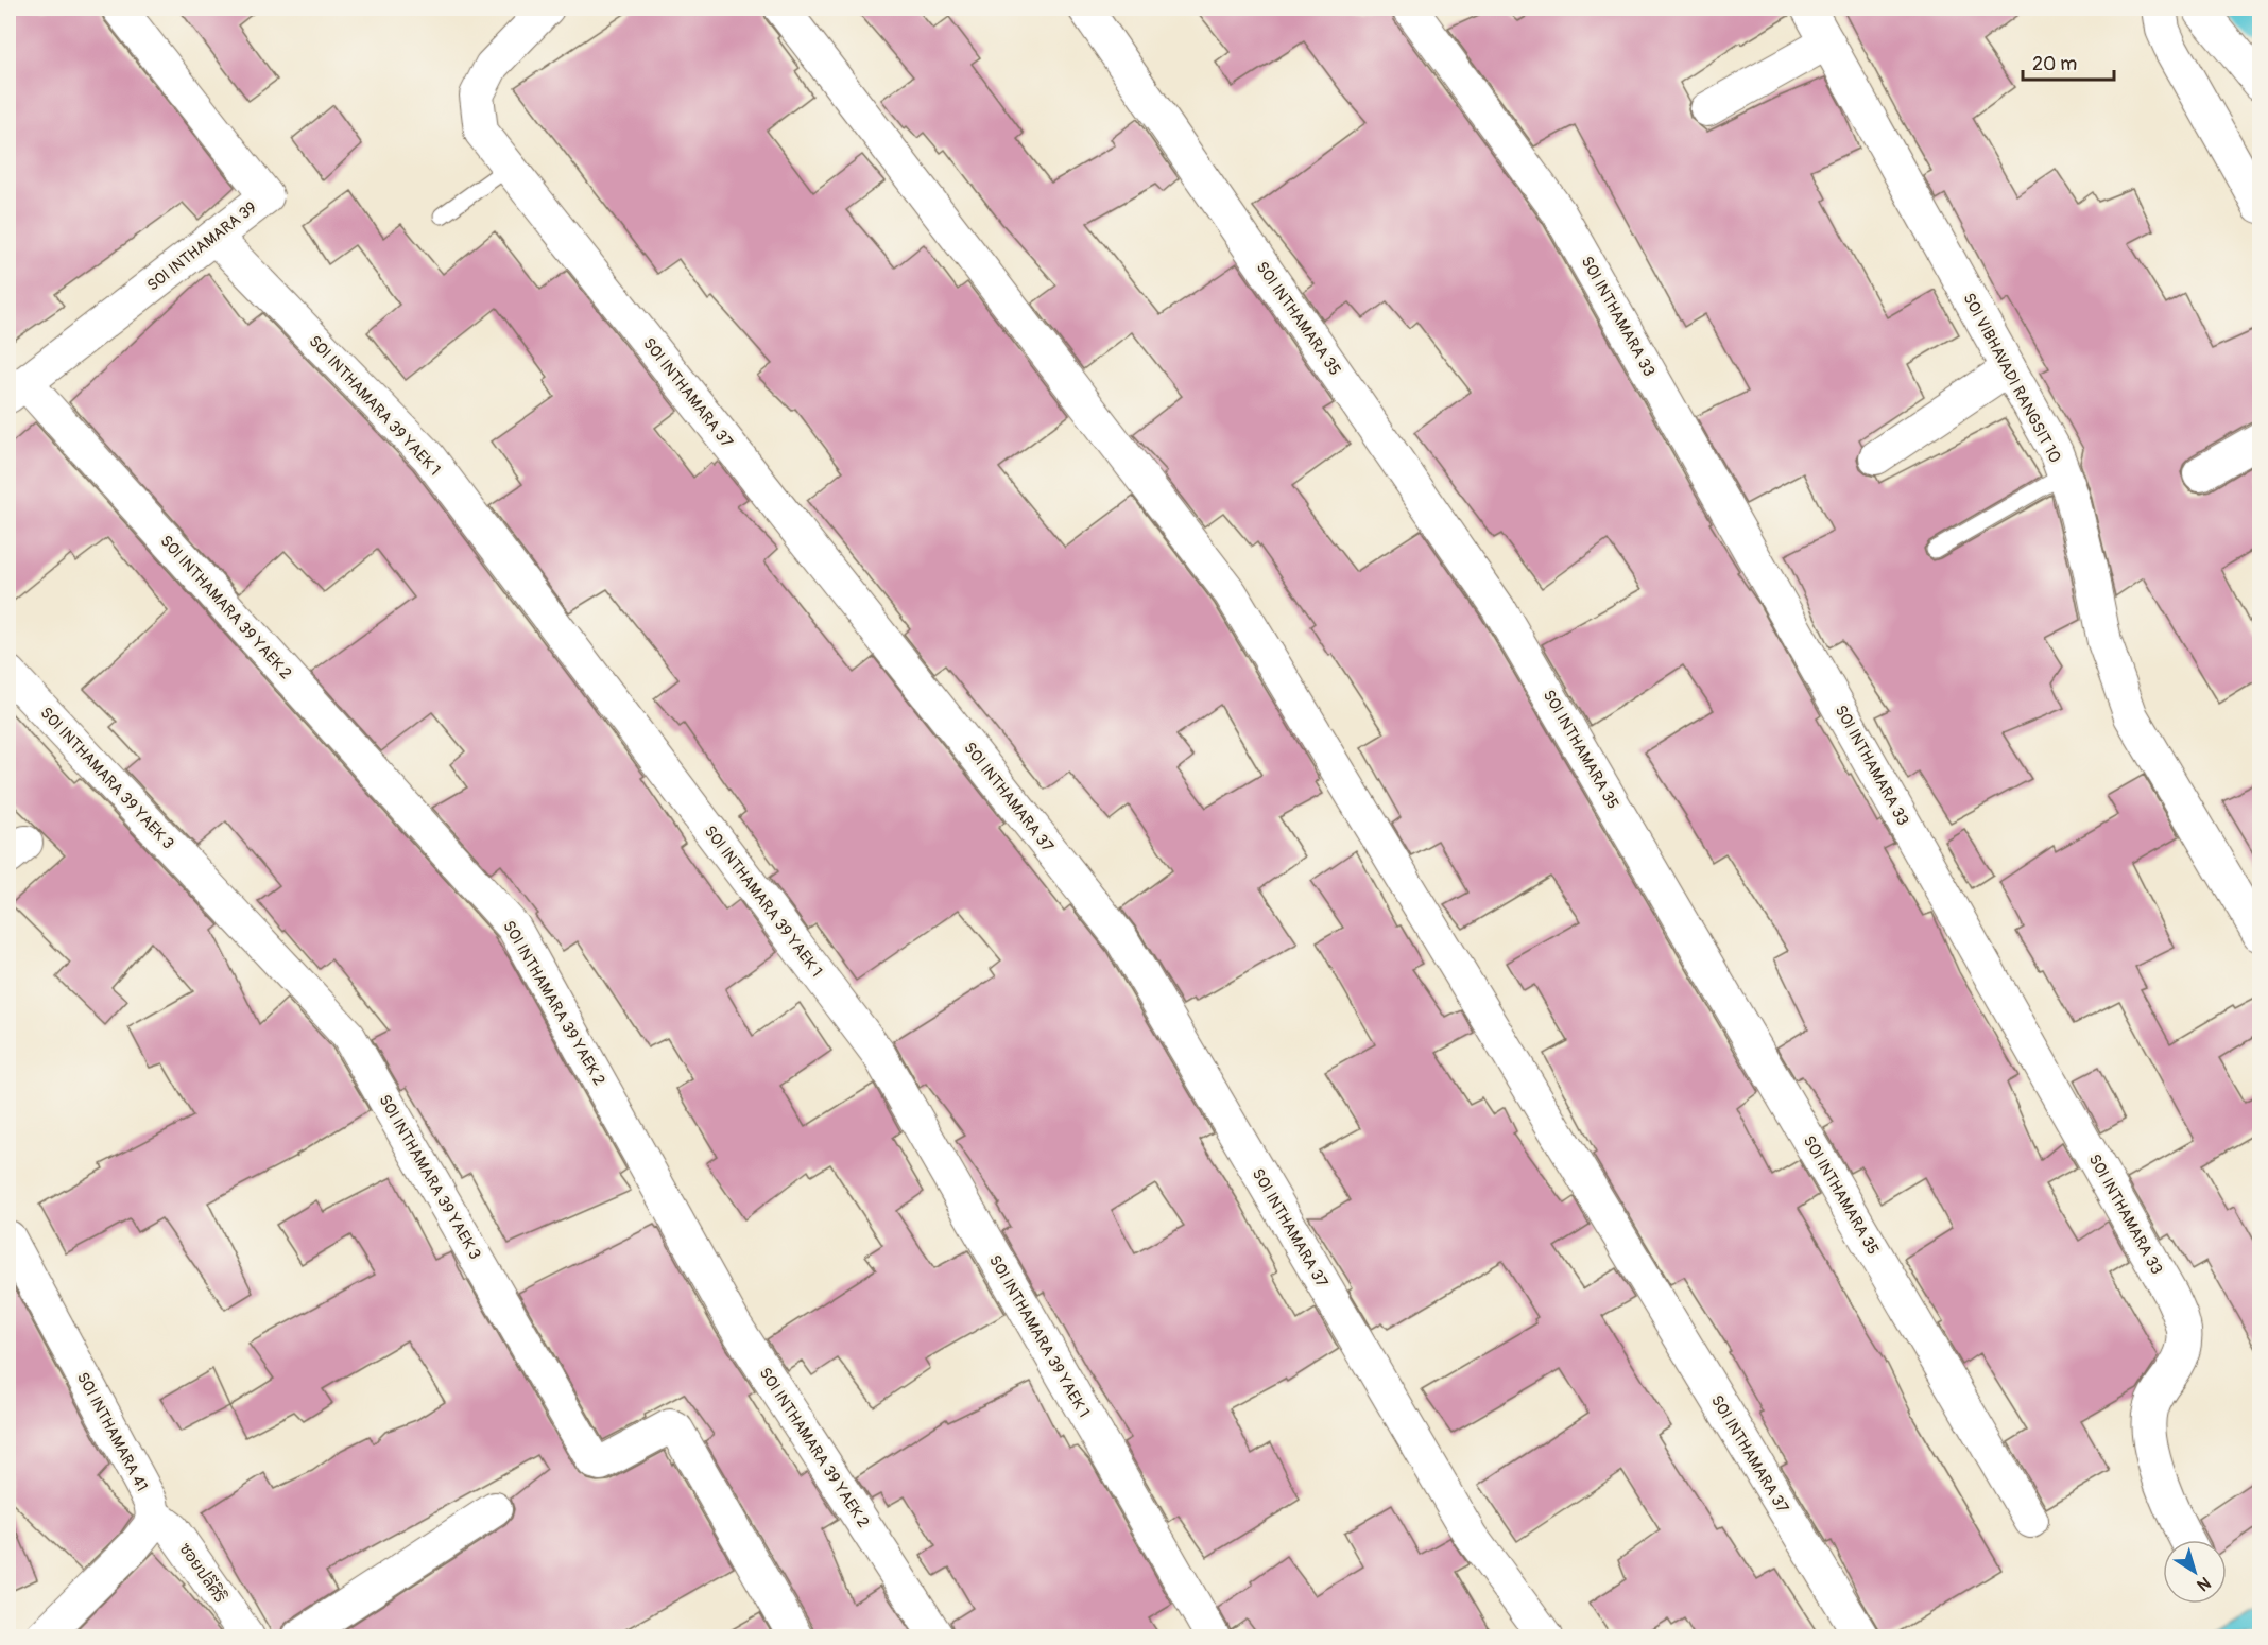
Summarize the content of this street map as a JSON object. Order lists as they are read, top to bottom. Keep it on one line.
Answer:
{"streets":{"street":["SOI INTHAMARA 39","SOI INTHAMARA 33","SOI INTHAMARA 35","SOI VIBHAVADI RANGSIT 10","SOI INTHAMARA 37","SOI INTHAMARA 39 YAEK 1","SOI INTHAMARA 39 YAEK 2","SOI INTHAMARA 39 YAEK 3","SOI INTHAMARA 41","ซอยปลีศิริ"]},"crossings":[["SOI INTHAMARA 39","SOI INTHAMARA 39 YAEK 1"],["SOI INTHAMARA 39","SOI INTHAMARA 39 YAEK 2"],["SOI INTHAMARA 41","ซอยปลีศิริ"]],"scale_bar":"20 m","north":"bottom right"}
